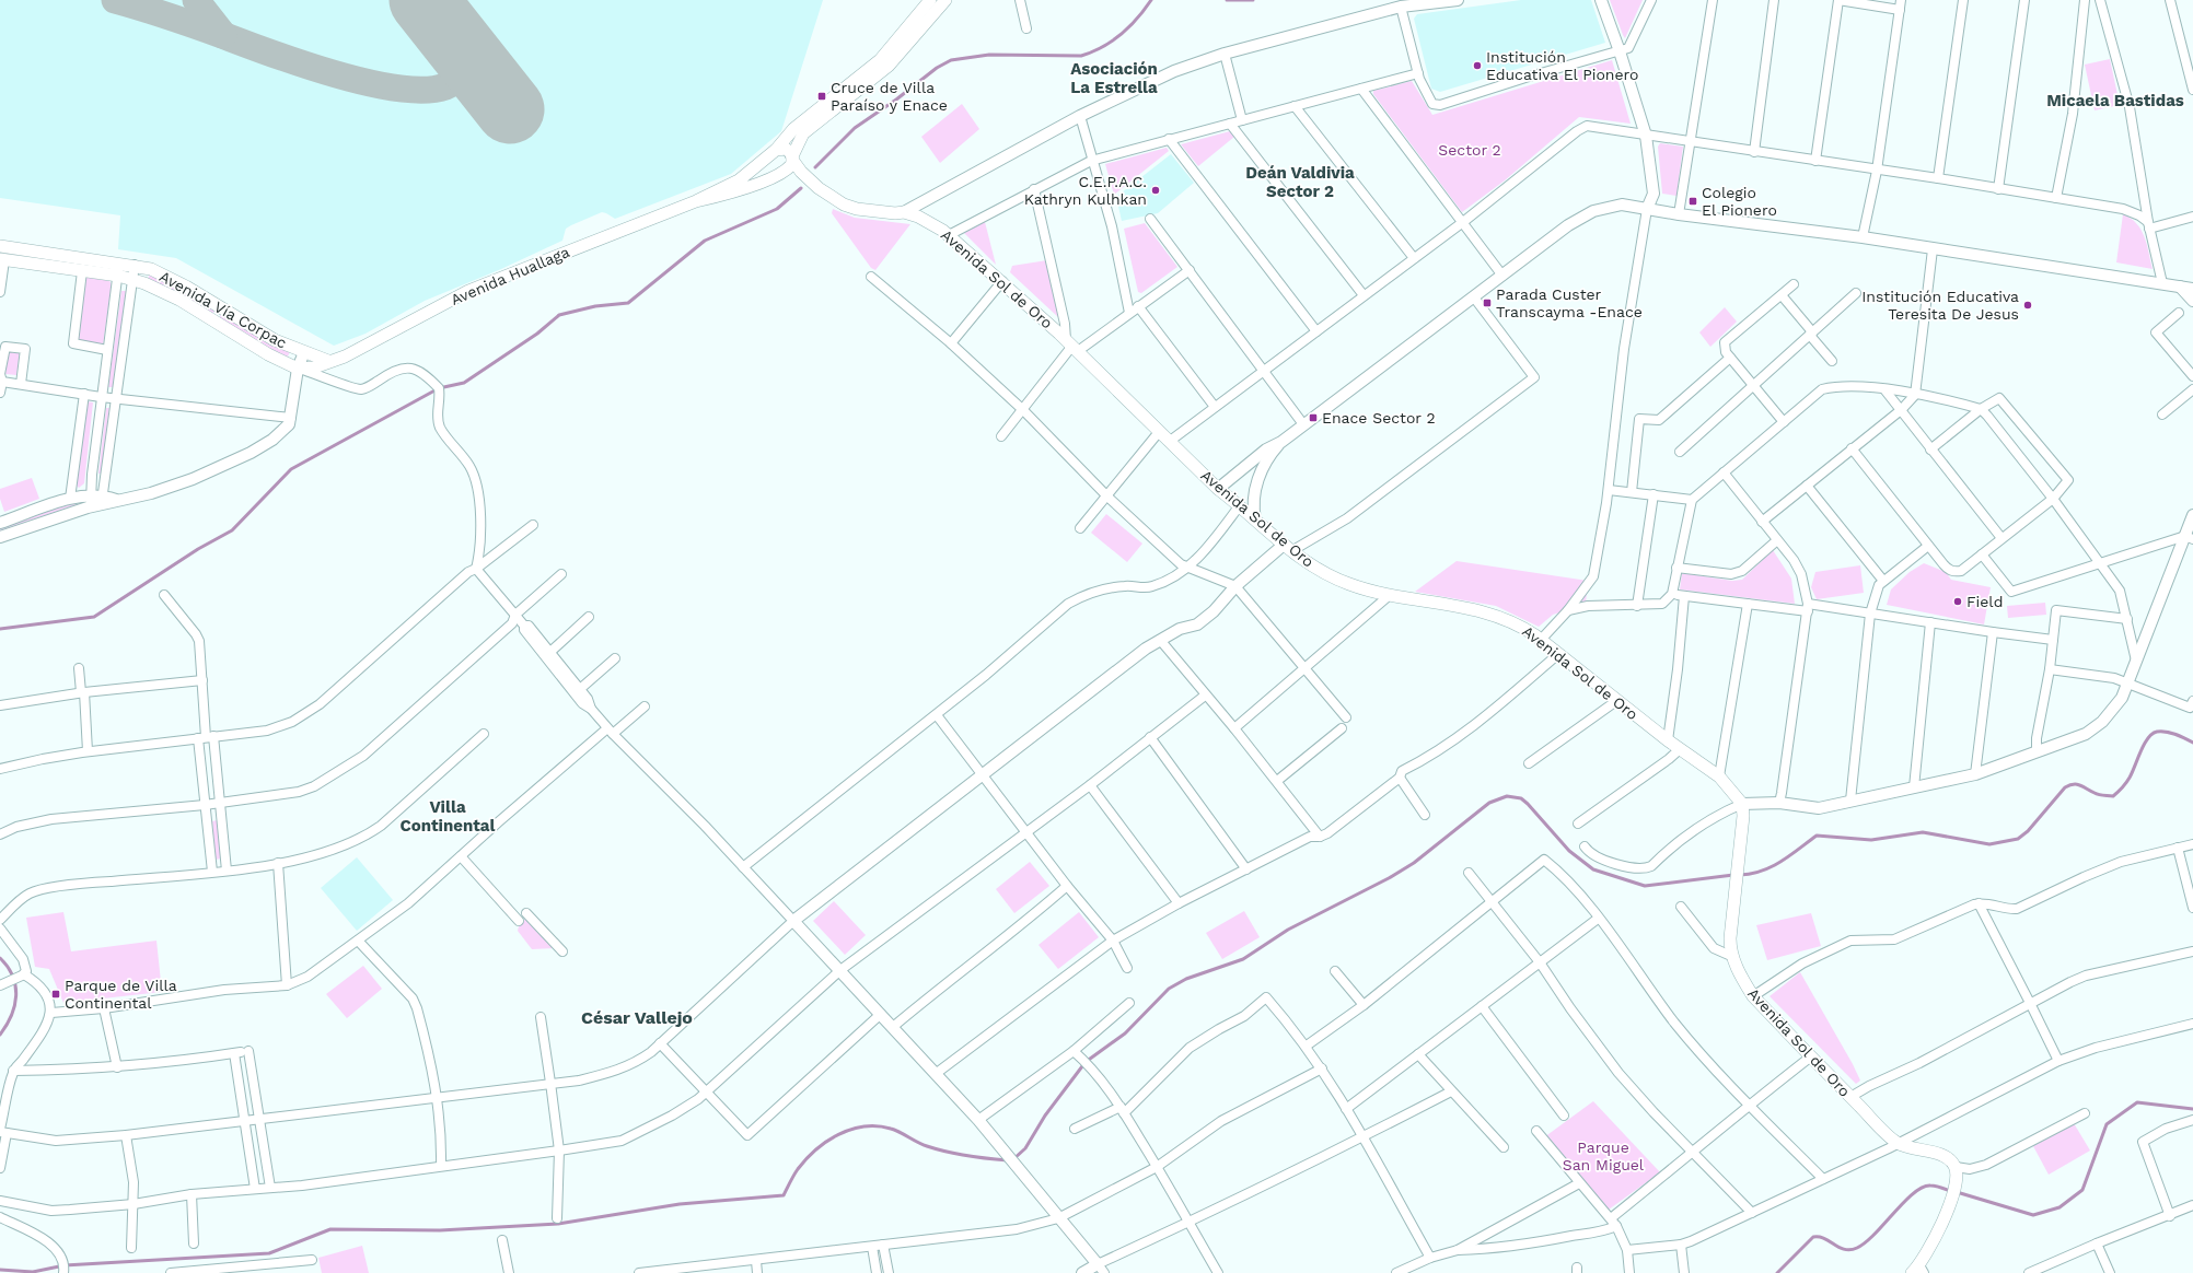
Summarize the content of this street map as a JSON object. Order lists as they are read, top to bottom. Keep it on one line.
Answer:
{"streets":{"main road":["Avenida Huallaga","Avenida Sol de Oro","Avenida Vía Corpac"]},"crossings":[["Avenida Huallaga","Avenida Sol de Oro"],["Avenida Huallaga","Avenida Vía Corpac"]],"districts":["Asociación La Estrella","Micaela Bastidas","Deán Valdivia Sector 2","Villa Continental","César Vallejo"],"parks":["Sector 2","Parque San Miguel"],"places":{"other":["Institución Educativa El Pionero","C.E.P.A.C. Kathryn Kulhkan","Institución Educativa Teresita De Jesus","Field"],"transit":["Cruce de Villa Paraíso y Enace","Colegio El Pionero","Parada Custer Transcayma -Enace","Enace Sector 2","Parque de Villa Continental"]}}
